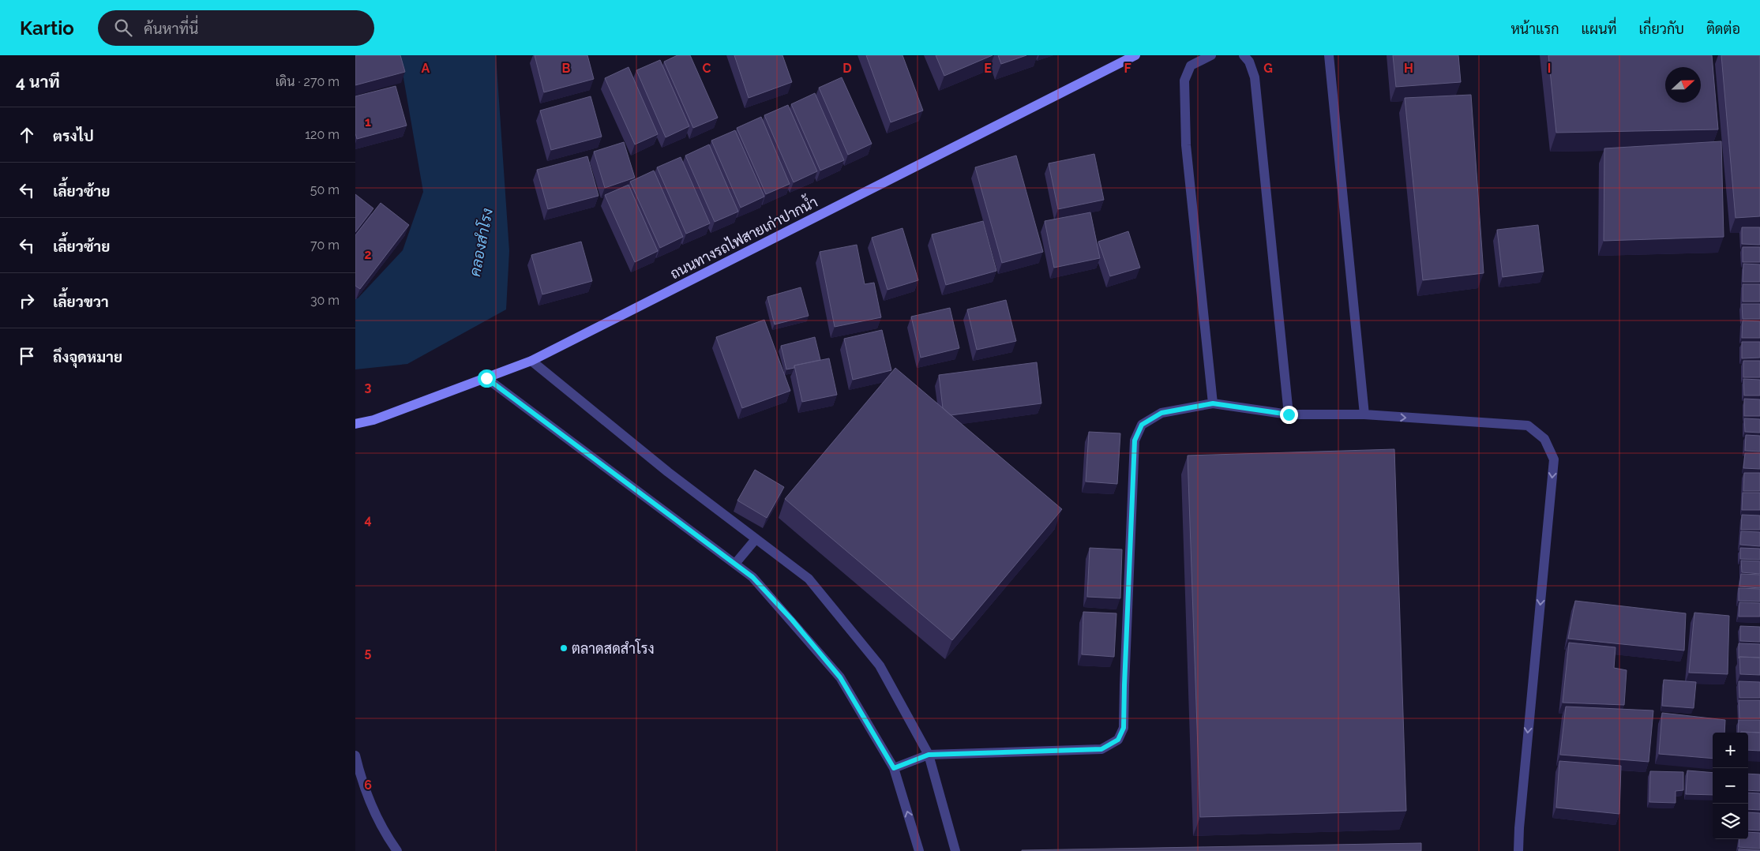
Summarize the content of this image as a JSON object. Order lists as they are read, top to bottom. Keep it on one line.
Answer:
{"streets":{"main road":["ถนนทางรถไฟสายเก่าปากน้ำ"]},"water":["คลองสำโรง"],"places":["ตลาดสดสำโรง"],"north":"right","page":{"header":"Kartio","search":"ค้นหาที่นี่","nav":["หน้าแรก","แผนที่","เกี่ยวกับ","ติดต่อ"],"heading":["4 นาที","เดิน · 270 m"],"list":[["ตรงไป","120 m"],["เลี้ยวซ้าย","50 m"],["เลี้ยวซ้าย","70 m"],["เลี้ยวขวา","30 m"],"ถึงจุดหมาย"],"map_buttons":["+","−"]},"grid":{"columns":["A","B","C","D","E","F","G","H","I"],"rows":["1","2","3","4","5","6"]}}
